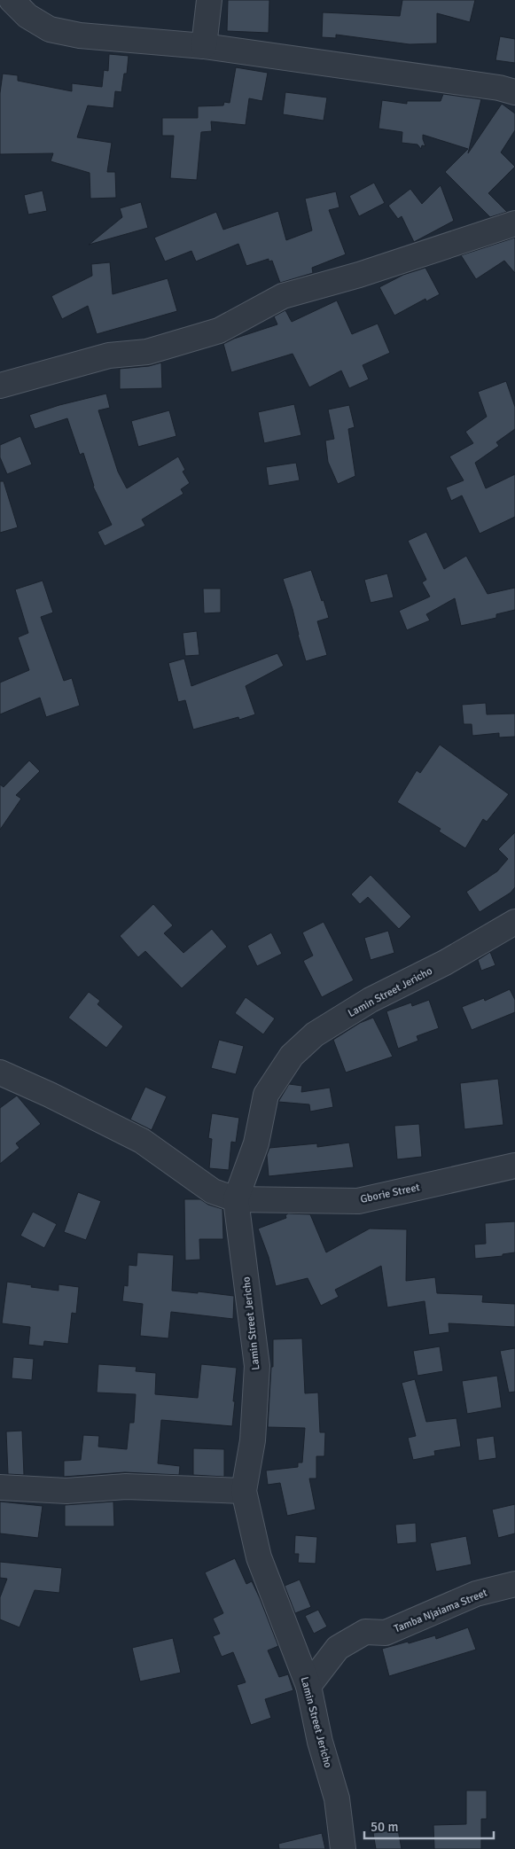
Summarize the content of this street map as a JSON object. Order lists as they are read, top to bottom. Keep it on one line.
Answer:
{"streets":{"street":["Lamin Street Jericho","Gborie Street","Tamba Njaiama Street"]},"crossings":[["Lamin Street Jericho","Gborie Street"],["Lamin Street Jericho","Tamba Njaiama Street"]],"scale_bar":"50 m"}
